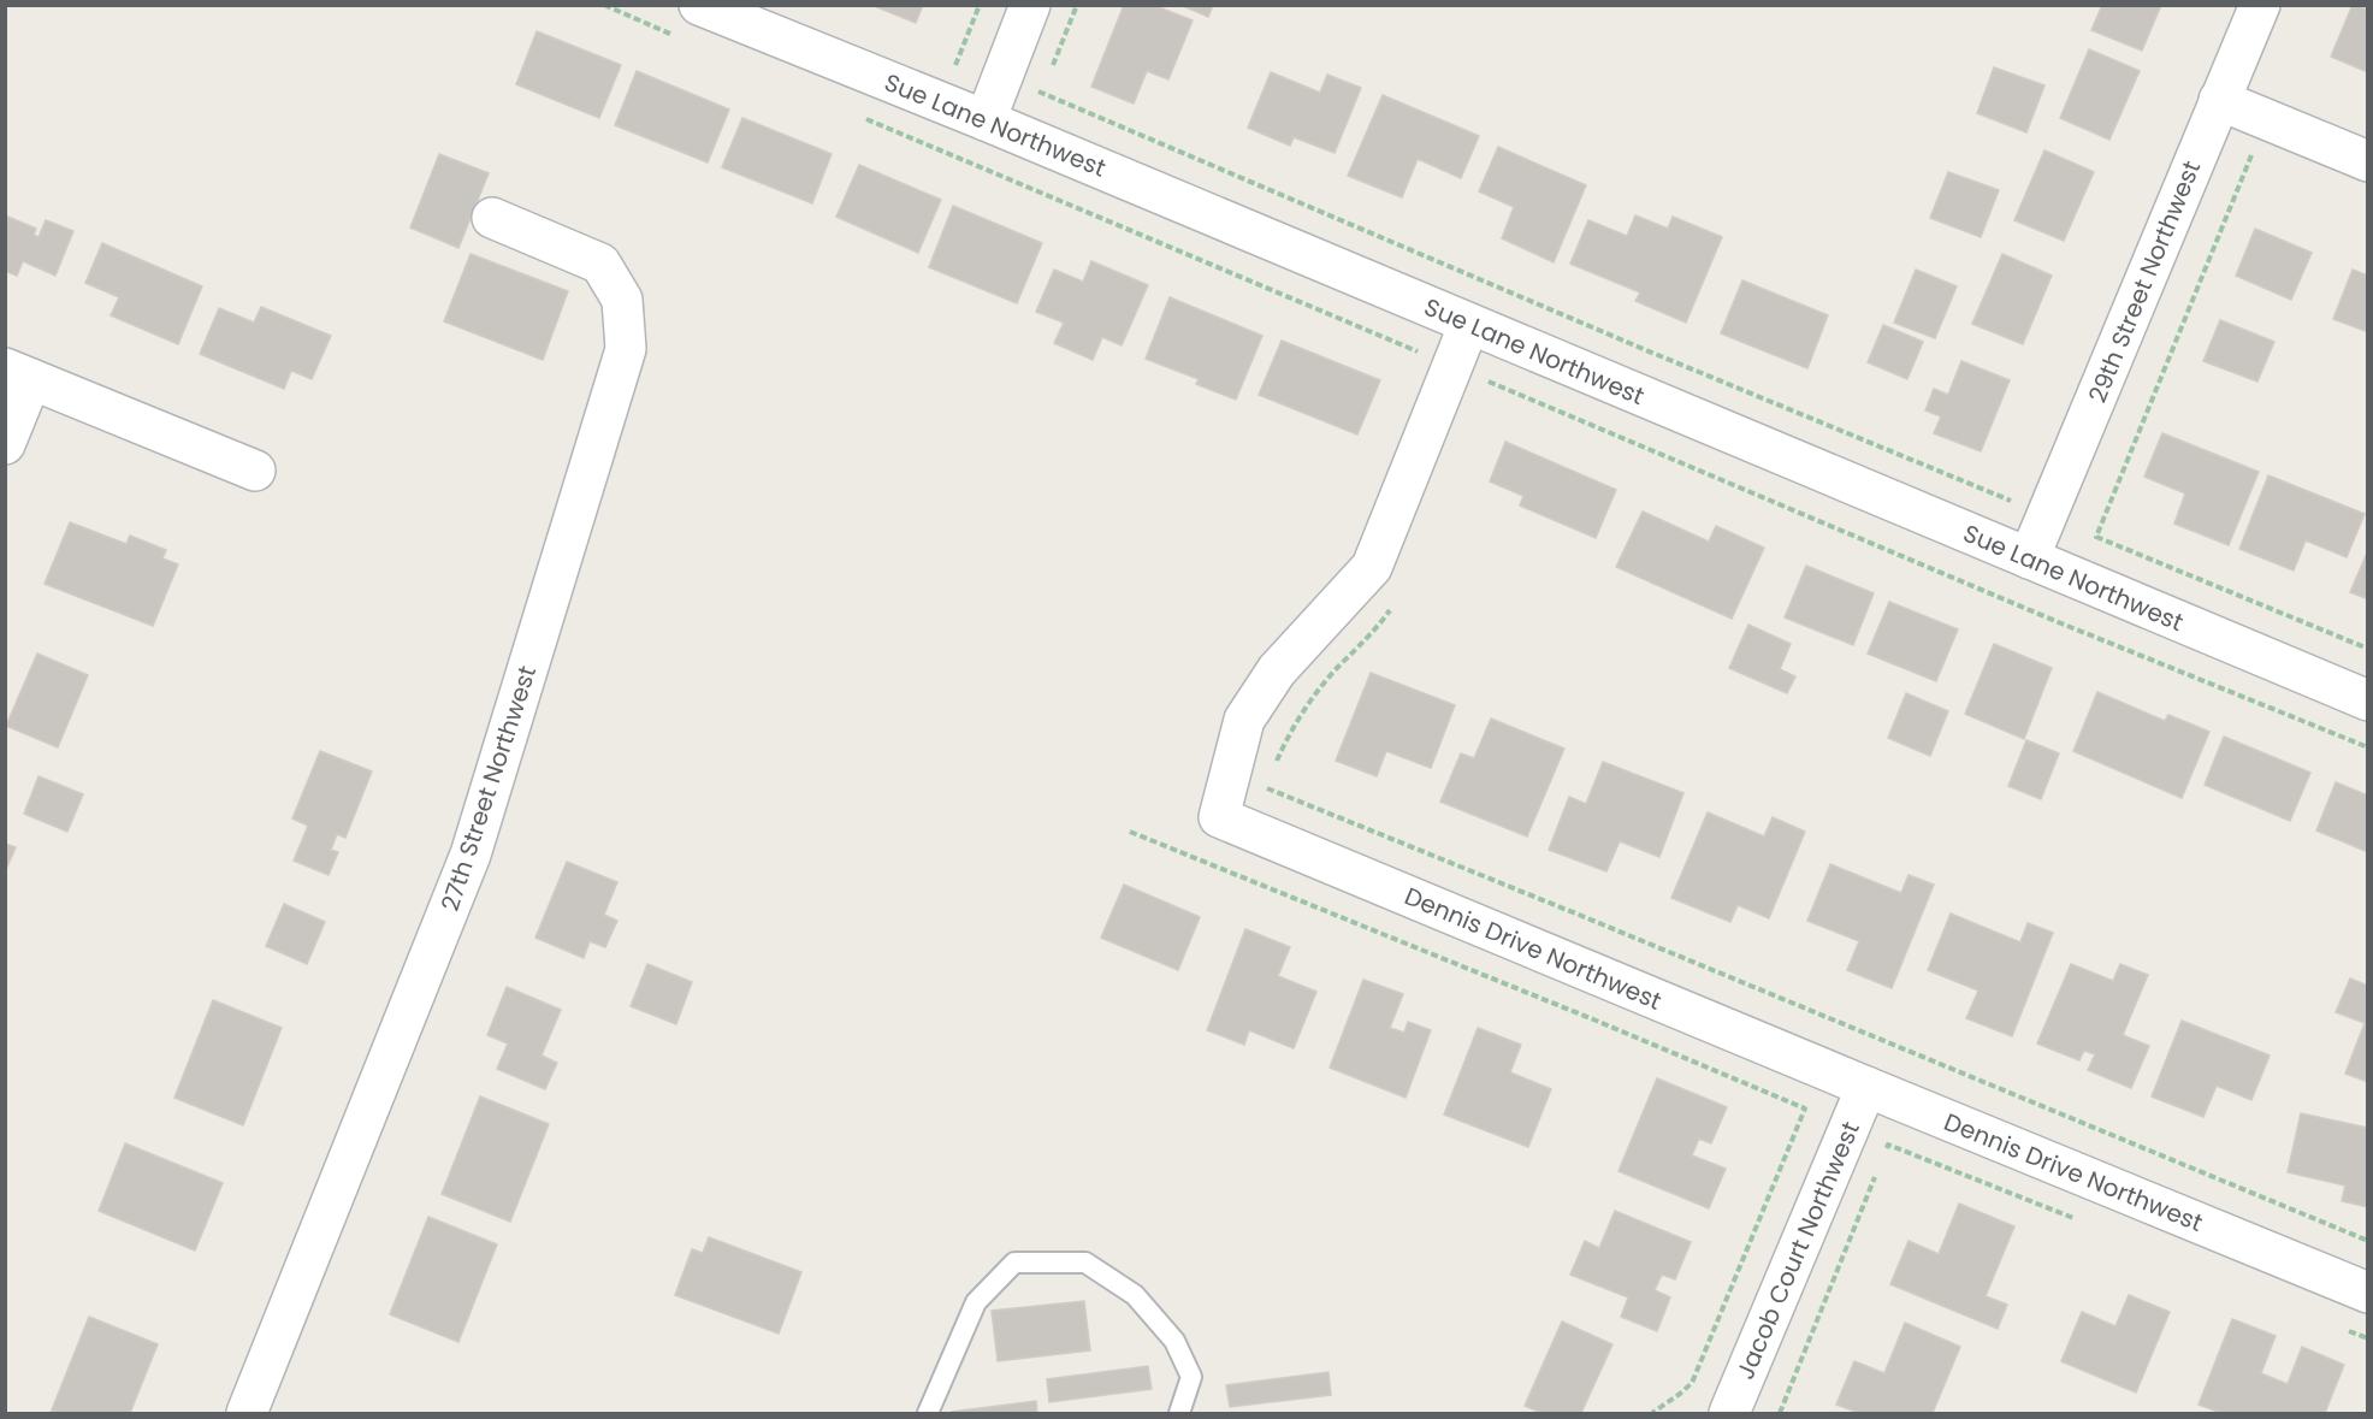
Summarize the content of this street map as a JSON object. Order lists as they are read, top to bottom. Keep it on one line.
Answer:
{"streets":{"street":["Sue Lane Northwest","29th Street Northwest","27th Street Northwest","Dennis Drive Northwest","Jacob Court Northwest"]},"crossings":[["Sue Lane Northwest","29th Street Northwest"],["Sue Lane Northwest","Dennis Drive Northwest"],["Dennis Drive Northwest","Jacob Court Northwest"]]}
